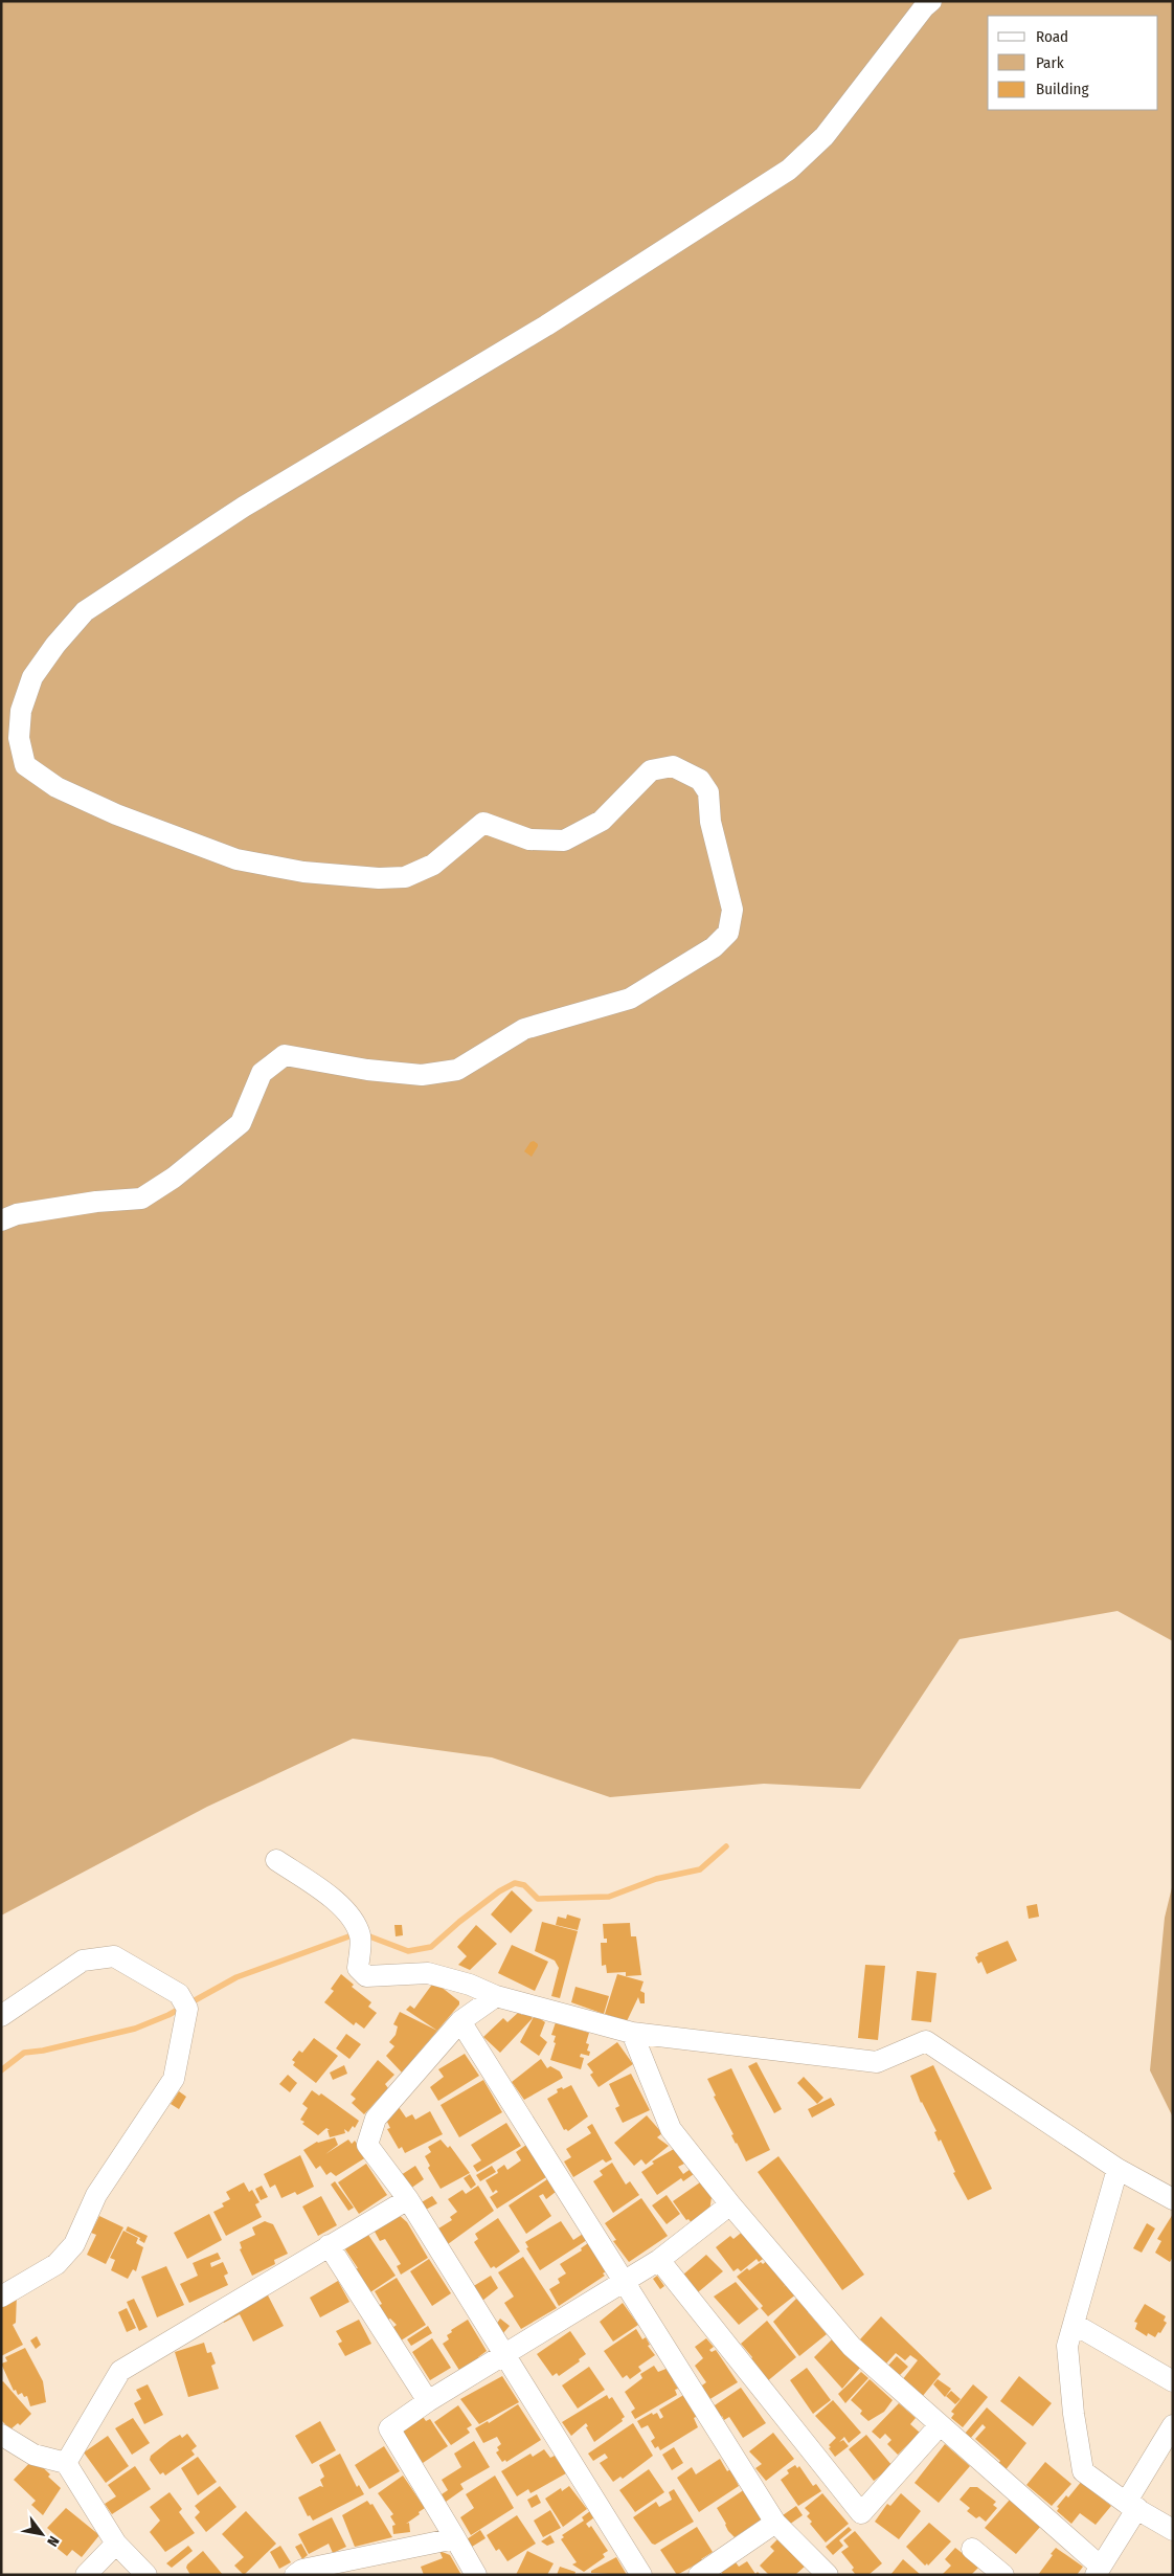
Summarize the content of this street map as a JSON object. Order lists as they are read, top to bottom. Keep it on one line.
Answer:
{"legend":["Road","Park","Building"],"north":"bottom right"}
